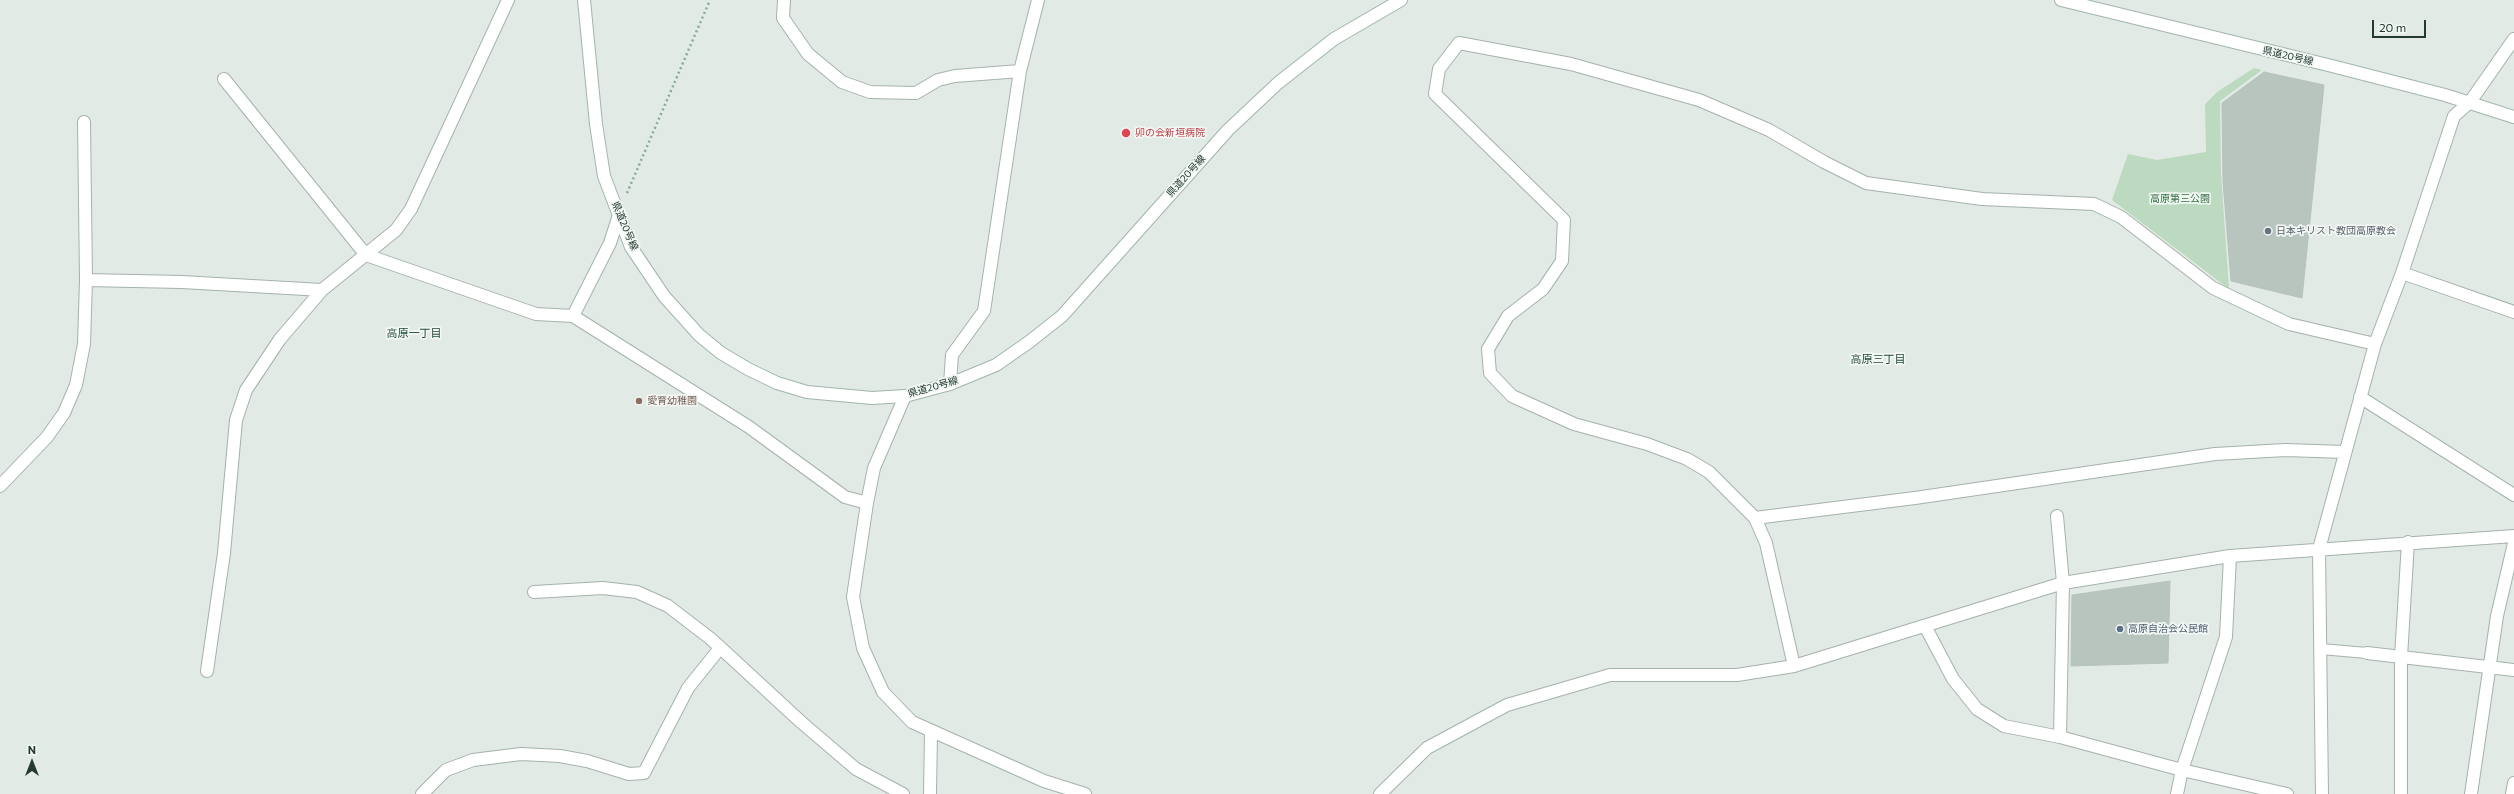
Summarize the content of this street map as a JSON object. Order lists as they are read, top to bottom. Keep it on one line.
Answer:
{"streets":{"street":["県道20号線"]},"districts":["高原一丁目","高原三丁目"],"parks":["高原第三公園"],"places":["卯の会新垣病院","日本キリスト教団高原教会","愛育幼稚園","高原自治会公民館"],"scale_bar":"20 m","north":"top"}
